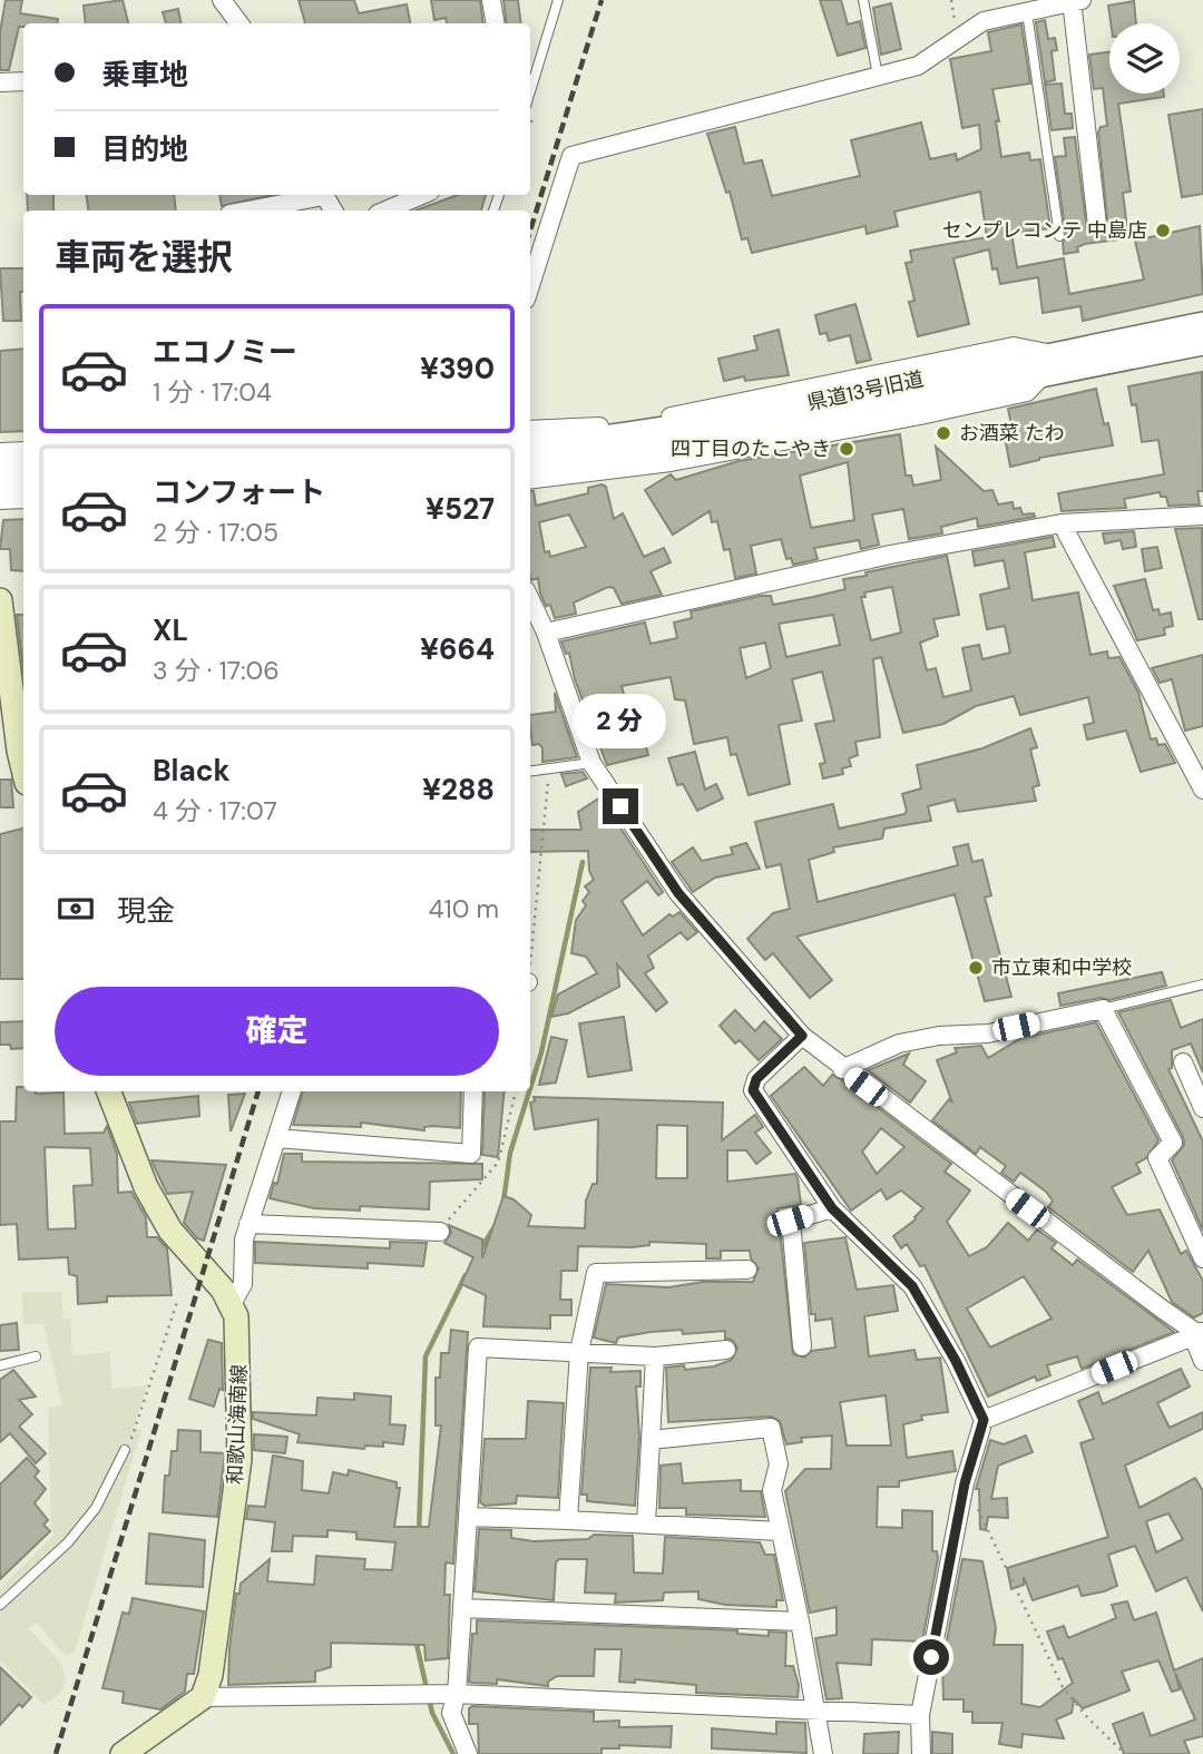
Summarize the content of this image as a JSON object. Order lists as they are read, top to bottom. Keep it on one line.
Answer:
{"streets":{"main road":["和歌山海南線"],"street":["県道13号旧道"]},"places":["センプレコンテ 中島店","お酒菜 たわ","四丁目のたこやき","市立東和中学校"],"page":{"banner":["乗車地","目的地"],"heading":"車両を選択","list":[{"name":"エコノミー","note":"1 分 · 17:04","value":"¥390"},{"name":"コンフォート","note":"2 分 · 17:05","value":"¥527"},{"name":"XL","note":"3 分 · 17:06","value":"¥664"},{"name":"Black","note":"4 分 · 17:07","value":"¥288"}],"bubble":"2 分","pay":["現金","410 m"],"buttons":"確定"}}
